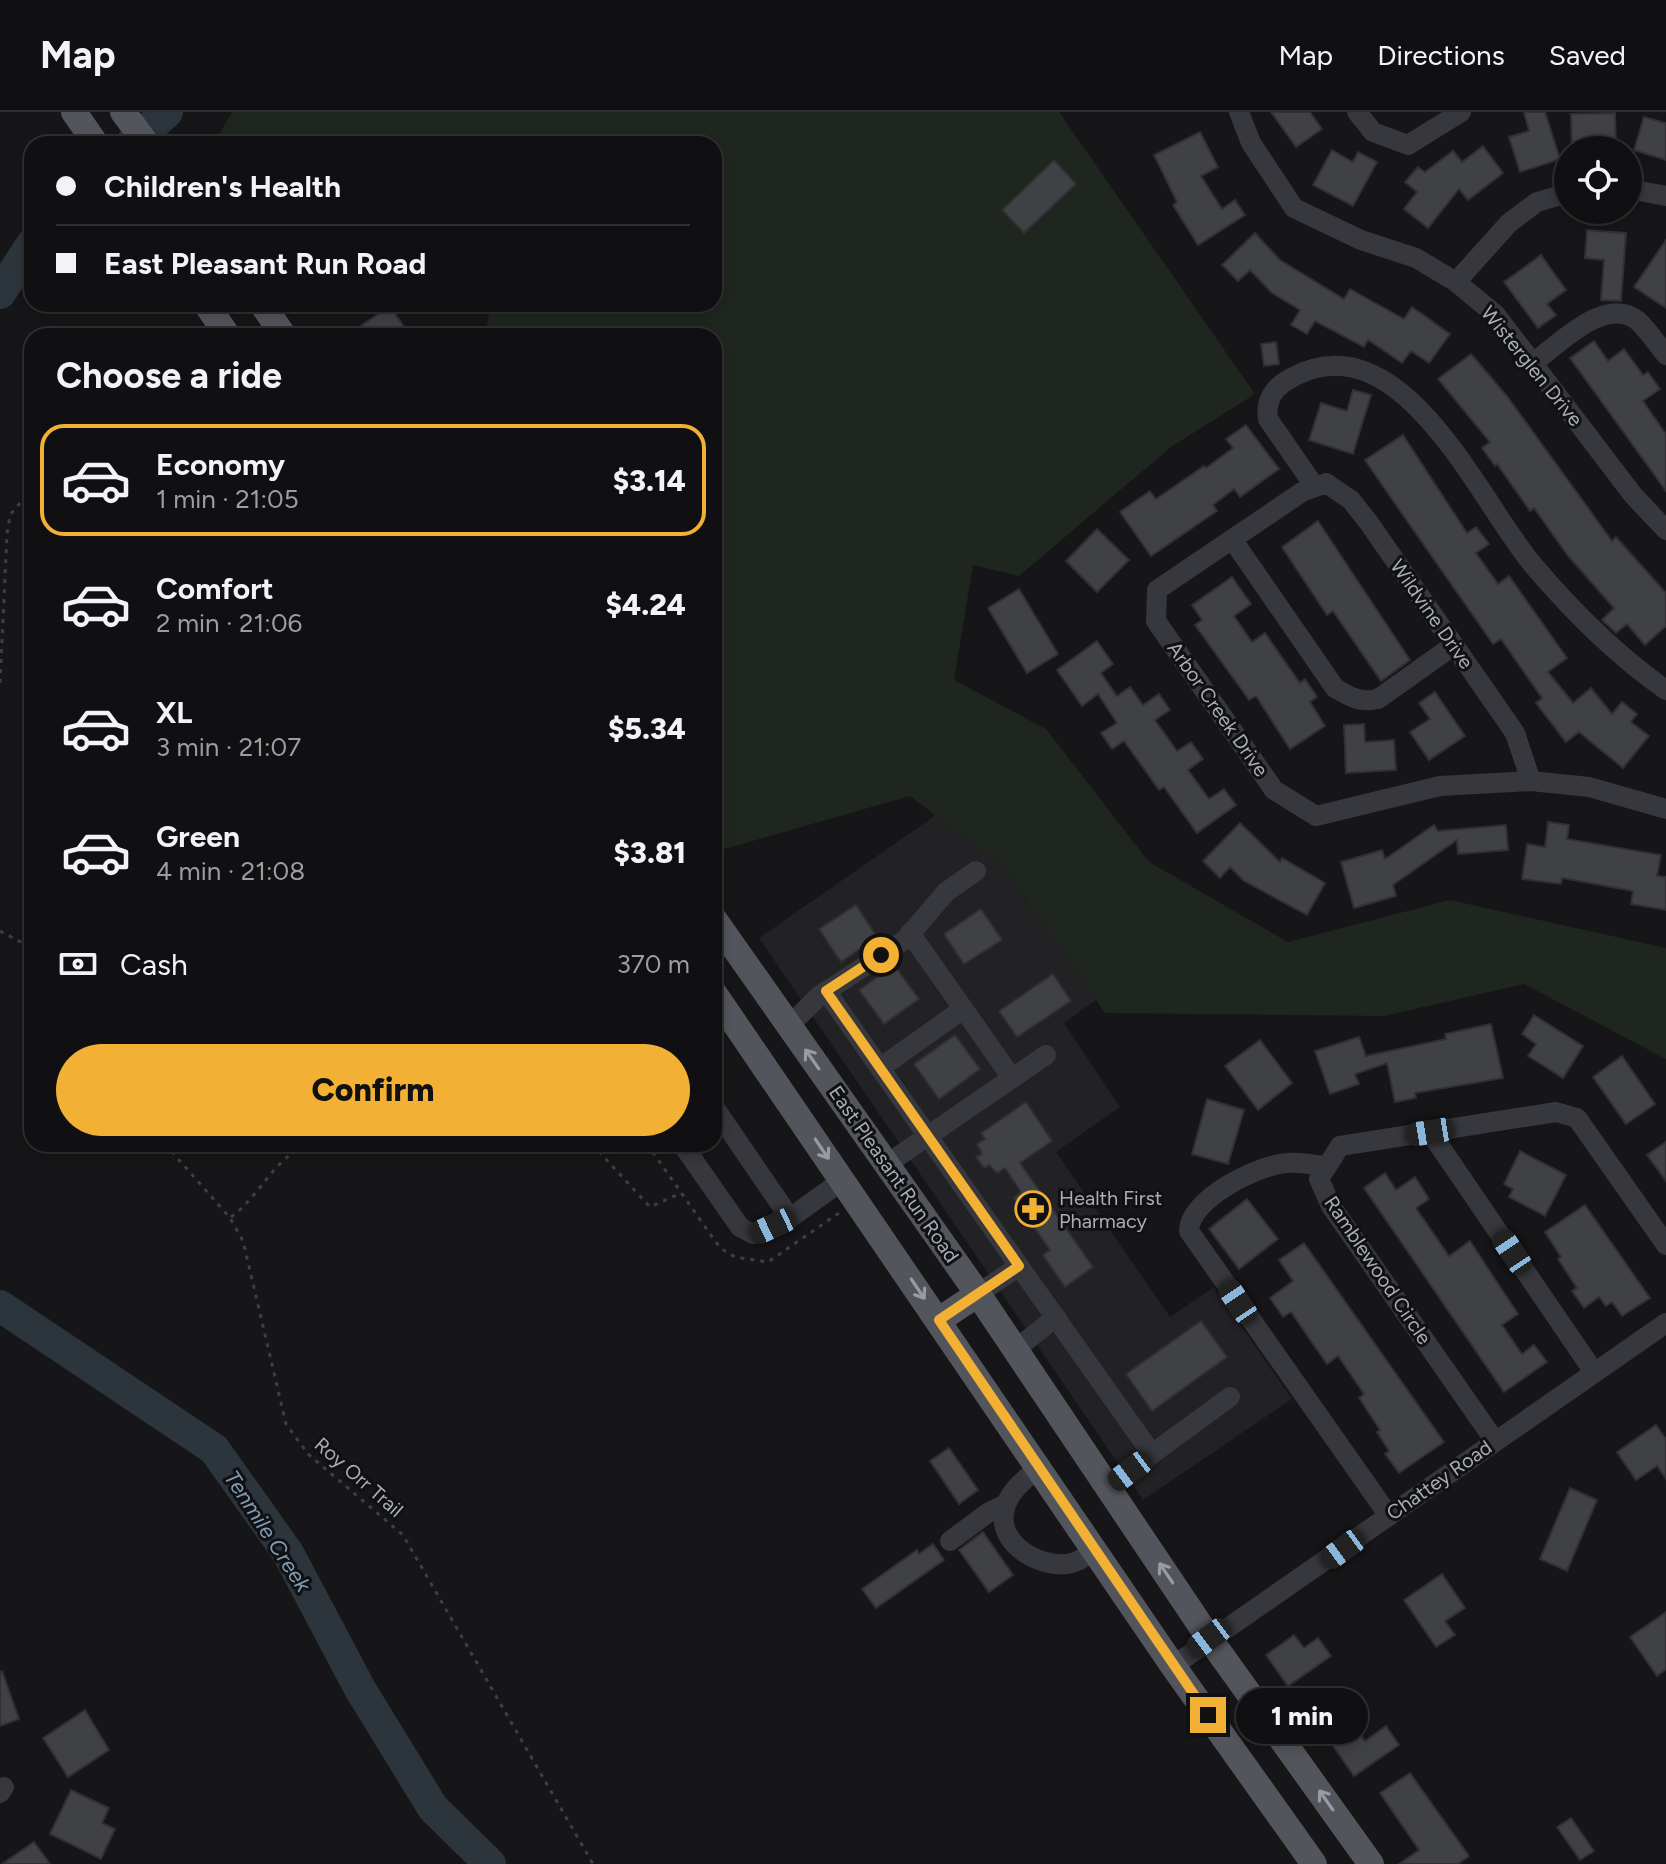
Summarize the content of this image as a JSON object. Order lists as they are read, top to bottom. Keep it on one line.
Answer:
{"streets":{"main road":["East Pleasant Run Road"],"street":["Wisterglen Drive","Wildvine Drive","Arbor Creek Drive","Ramblewood Circle","Chattey Road"],"path":["Roy Orr Trail"]},"crossings":[["Wildvine Drive","Arbor Creek Drive"],["East Pleasant Run Road","Chattey Road"],["Ramblewood Circle","Chattey Road"]],"water":["Tenmile Creek"],"places":{"pharmacy":["Health First Pharmacy"]},"page":{"header":"Map","nav":["Map","Directions","Saved"],"banner":["Children's Health","East Pleasant Run Road"],"heading":"Choose a ride","list":[{"name":"Economy","note":"1 min · 21:05","value":"$3.14"},{"name":"Comfort","note":"2 min · 21:06","value":"$4.24"},{"name":"XL","note":"3 min · 21:07","value":"$5.34"},{"name":"Green","note":"4 min · 21:08","value":"$3.81"}],"pay":["Cash","370 m"],"buttons":"Confirm","bubble":"1 min"}}
